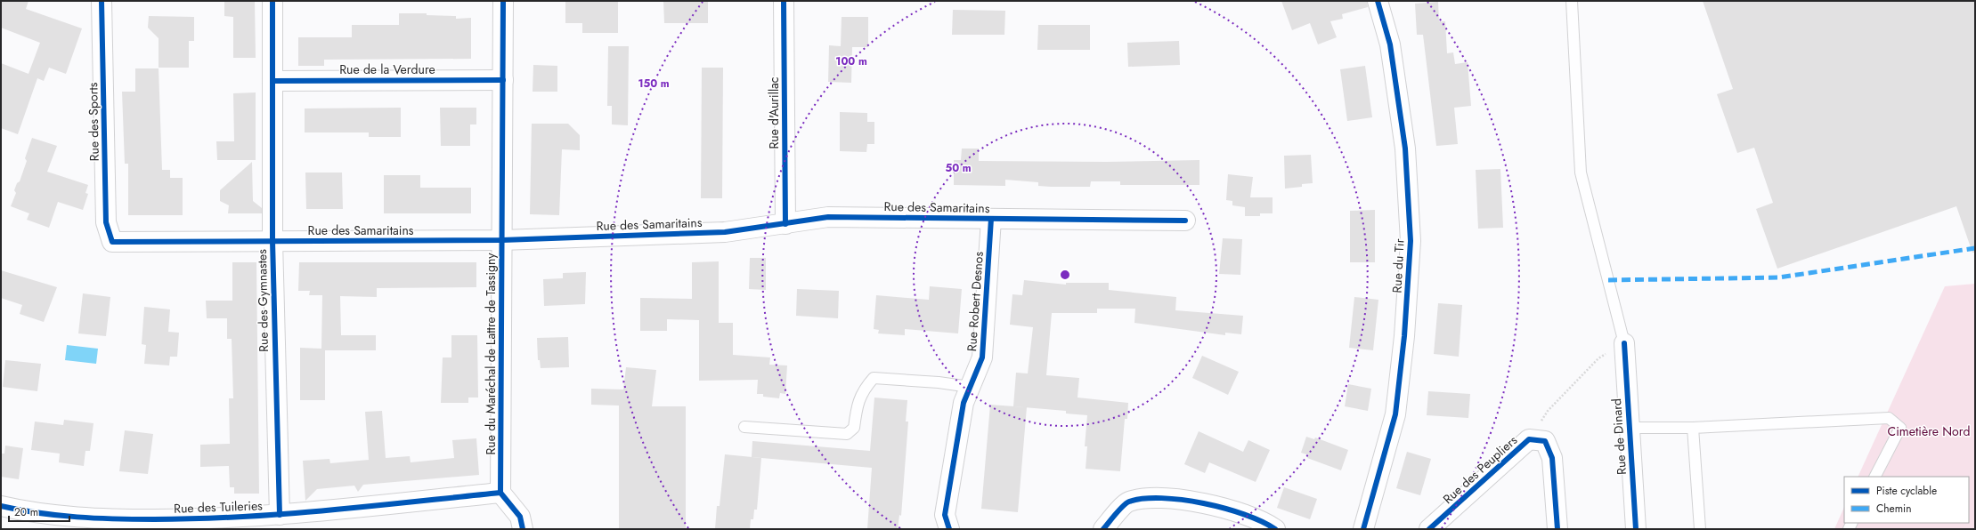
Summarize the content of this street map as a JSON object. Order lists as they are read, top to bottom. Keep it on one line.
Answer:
{"streets":{"street":["Rue de la Verdure","Rue d'Aurillac","Rue des Sports","Rue des Samaritains","Rue du Tir","Rue des Gymnastes","Rue Robert Desnos","Rue du Maréchal de Lattre de Tassigny","Rue de Dinard","Rue des Peupliers","Rue des Tuileries"]},"crossings":[["Rue de la Verdure","Rue des Gymnastes"],["Rue de la Verdure","Rue du Maréchal de Lattre de Tassigny"],["Rue d'Aurillac","Rue des Samaritains"],["Rue des Sports","Rue des Samaritains"],["Rue des Samaritains","Rue des Gymnastes"],["Rue des Samaritains","Rue Robert Desnos"],["Rue des Samaritains","Rue du Maréchal de Lattre de Tassigny"],["Rue des Gymnastes","Rue des Tuileries"],["Rue du Maréchal de Lattre de Tassigny","Rue des Tuileries"]],"parks":["Cimetière Nord"],"legend":["Piste cyclable","Chemin"],"scale_bar":"20 m","rings":["100 m","150 m","50 m"]}
